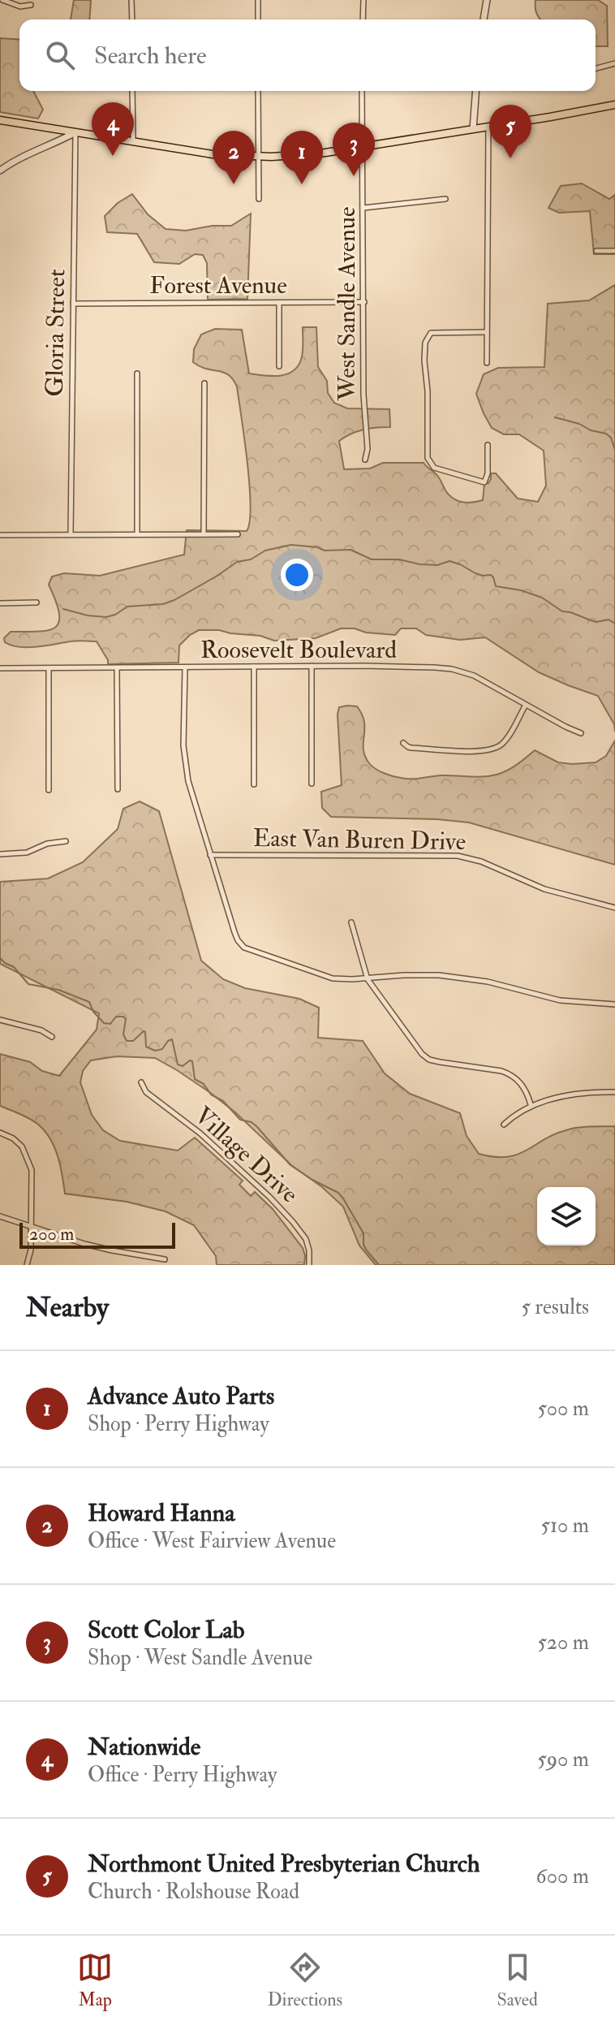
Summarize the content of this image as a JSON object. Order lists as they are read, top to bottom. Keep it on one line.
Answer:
{"streets":{"street":["Forest Avenue","West Sandle Avenue","Gloria Street","Roosevelt Boulevard","East Van Buren Drive","Village Drive"]},"crossings":[["Forest Avenue","West Sandle Avenue"],["Forest Avenue","Gloria Street"]],"scale_bar":"200 m","page":{"search":"Search here","pins":["4","5","3","1","2"],"scale":"200 m","heading":["Nearby","5 results"],"list":[{"mark":"1","name":"Advance Auto Parts","note":"Shop · Perry Highway","value":"500 m"},{"mark":"2","name":"Howard Hanna","note":"Office · West Fairview Avenue","value":"510 m"},{"mark":"3","name":"Scott Color Lab","note":"Shop · West Sandle Avenue","value":"520 m"},{"mark":"4","name":"Nationwide","note":"Office · Perry Highway","value":"590 m"},{"mark":"5","name":"Northmont United Presbyterian Church","note":"Church · Rolshouse Road","value":"600 m"}],"nav":["Map","Directions","Saved"]}}
